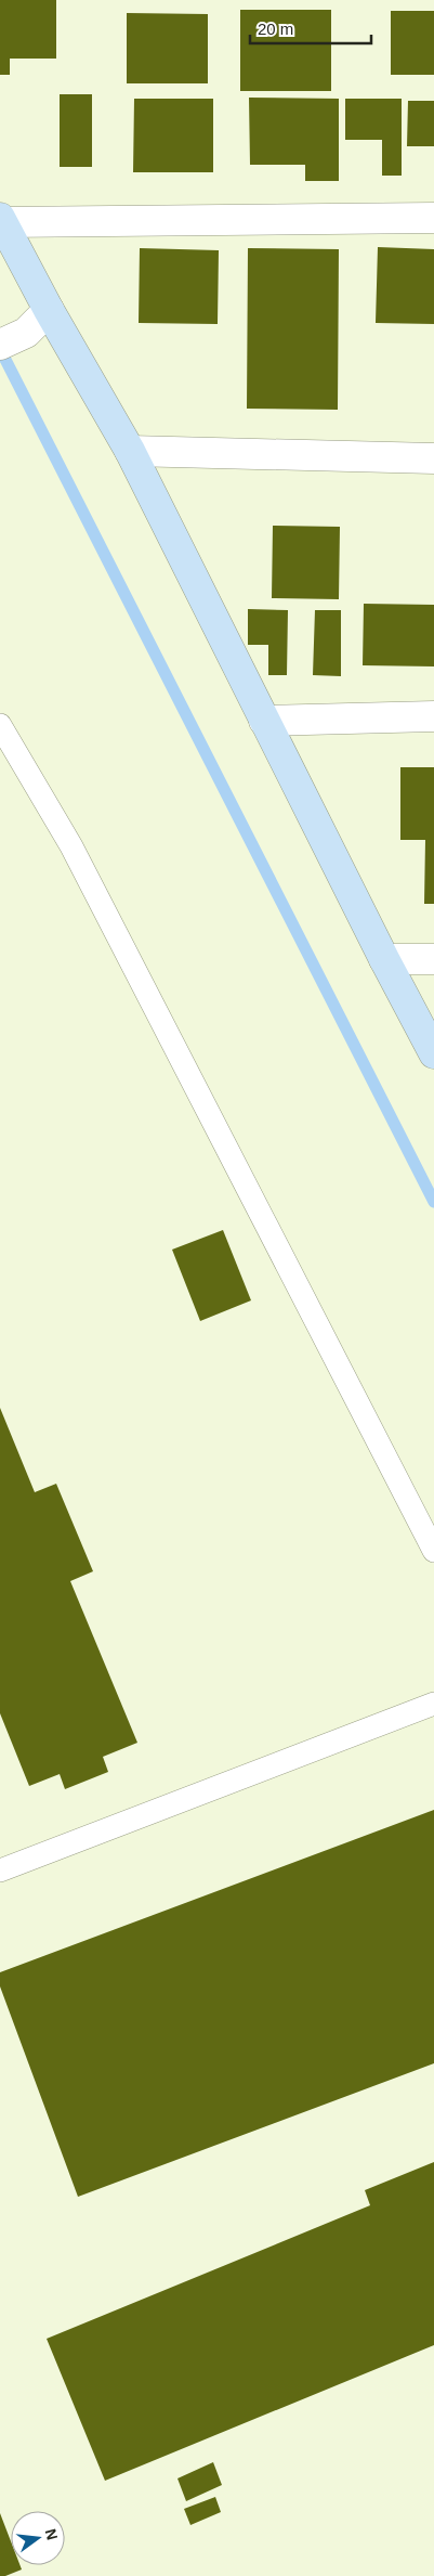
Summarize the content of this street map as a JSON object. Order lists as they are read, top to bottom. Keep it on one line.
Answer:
{"scale_bar":"20 m","north":"right"}
